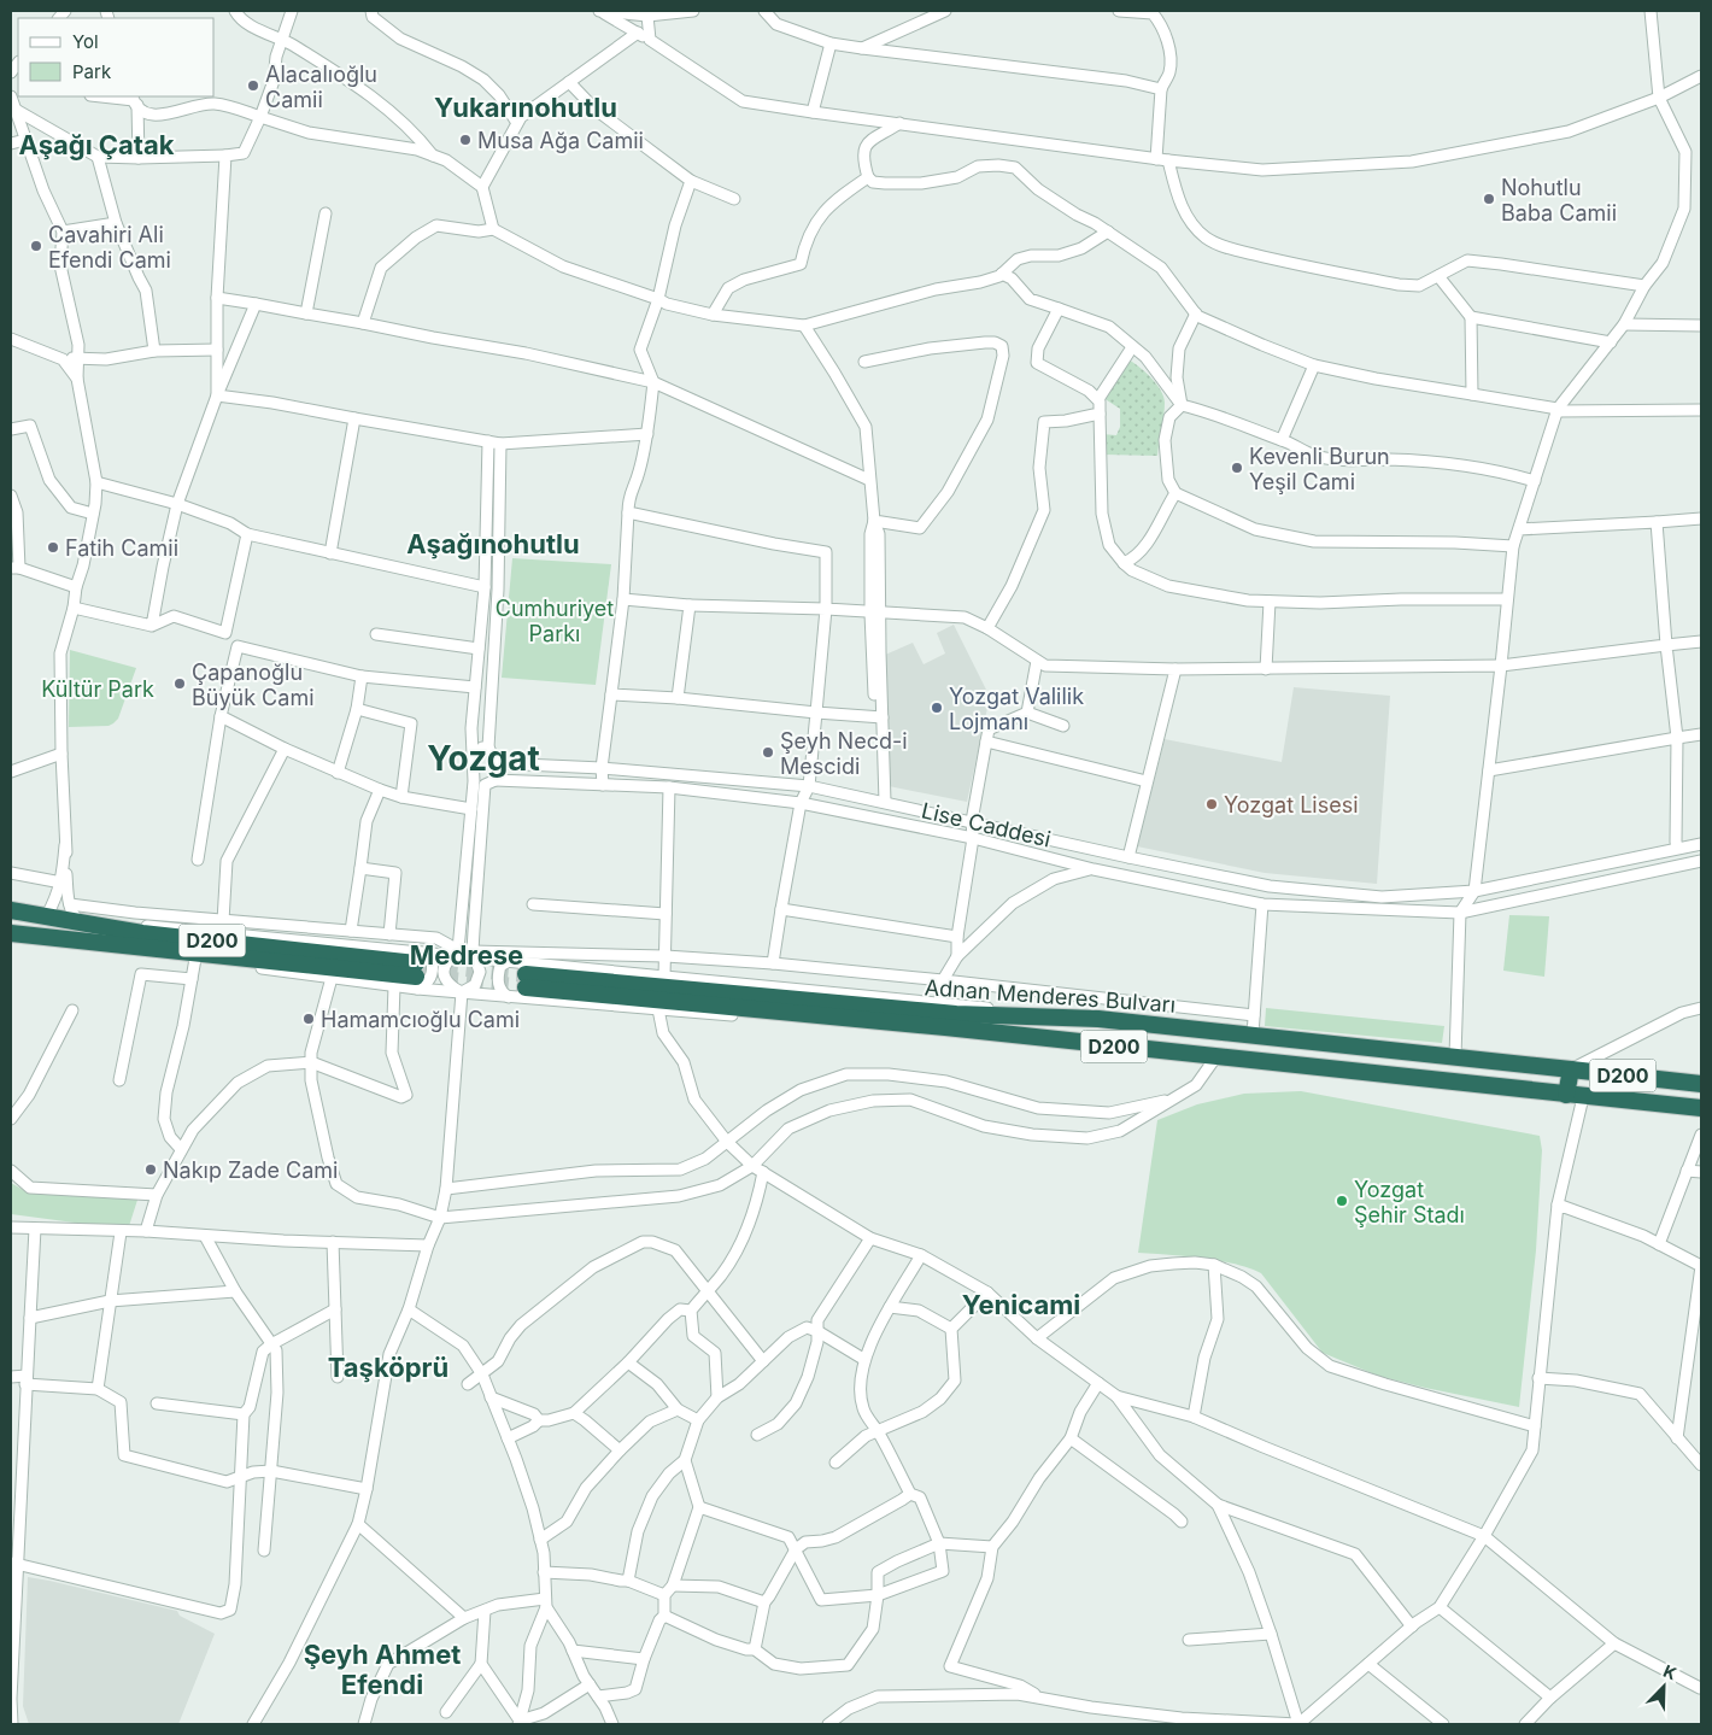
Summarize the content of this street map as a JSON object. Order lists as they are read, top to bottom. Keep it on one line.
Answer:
{"streets":{"highway":["D200","Adnan Menderes Bulvarı"],"street":["Lise Caddesi"]},"crossings":[["D200","Adnan Menderes Bulvarı"]],"districts":["Yukarınohutlu","Aşağı Çatak","Aşağınohutlu","Yozgat","Medrese","Yenicami","Taşköprü","Şeyh Ahmet Efendi"],"parks":["Cumhuriyet Parkı","Kültür Park"],"places":["Alacalıoğlu Camii","Musa Ağa Camii","Nohutlu Baba Camii","Cavahiri Ali Efendi Cami","Kevenli Burun Yeşil Cami","Fatih Camii","Çapanoğlu Büyük Cami","Yozgat Valilik Lojmanı","Şeyh Necd-i Mescidi","Yozgat Lisesi","Hamamcıoğlu Cami","Nakıp Zade Cami","Yozgat Şehir Stadı"],"legend":["Yol","Park"],"north":"top right"}
